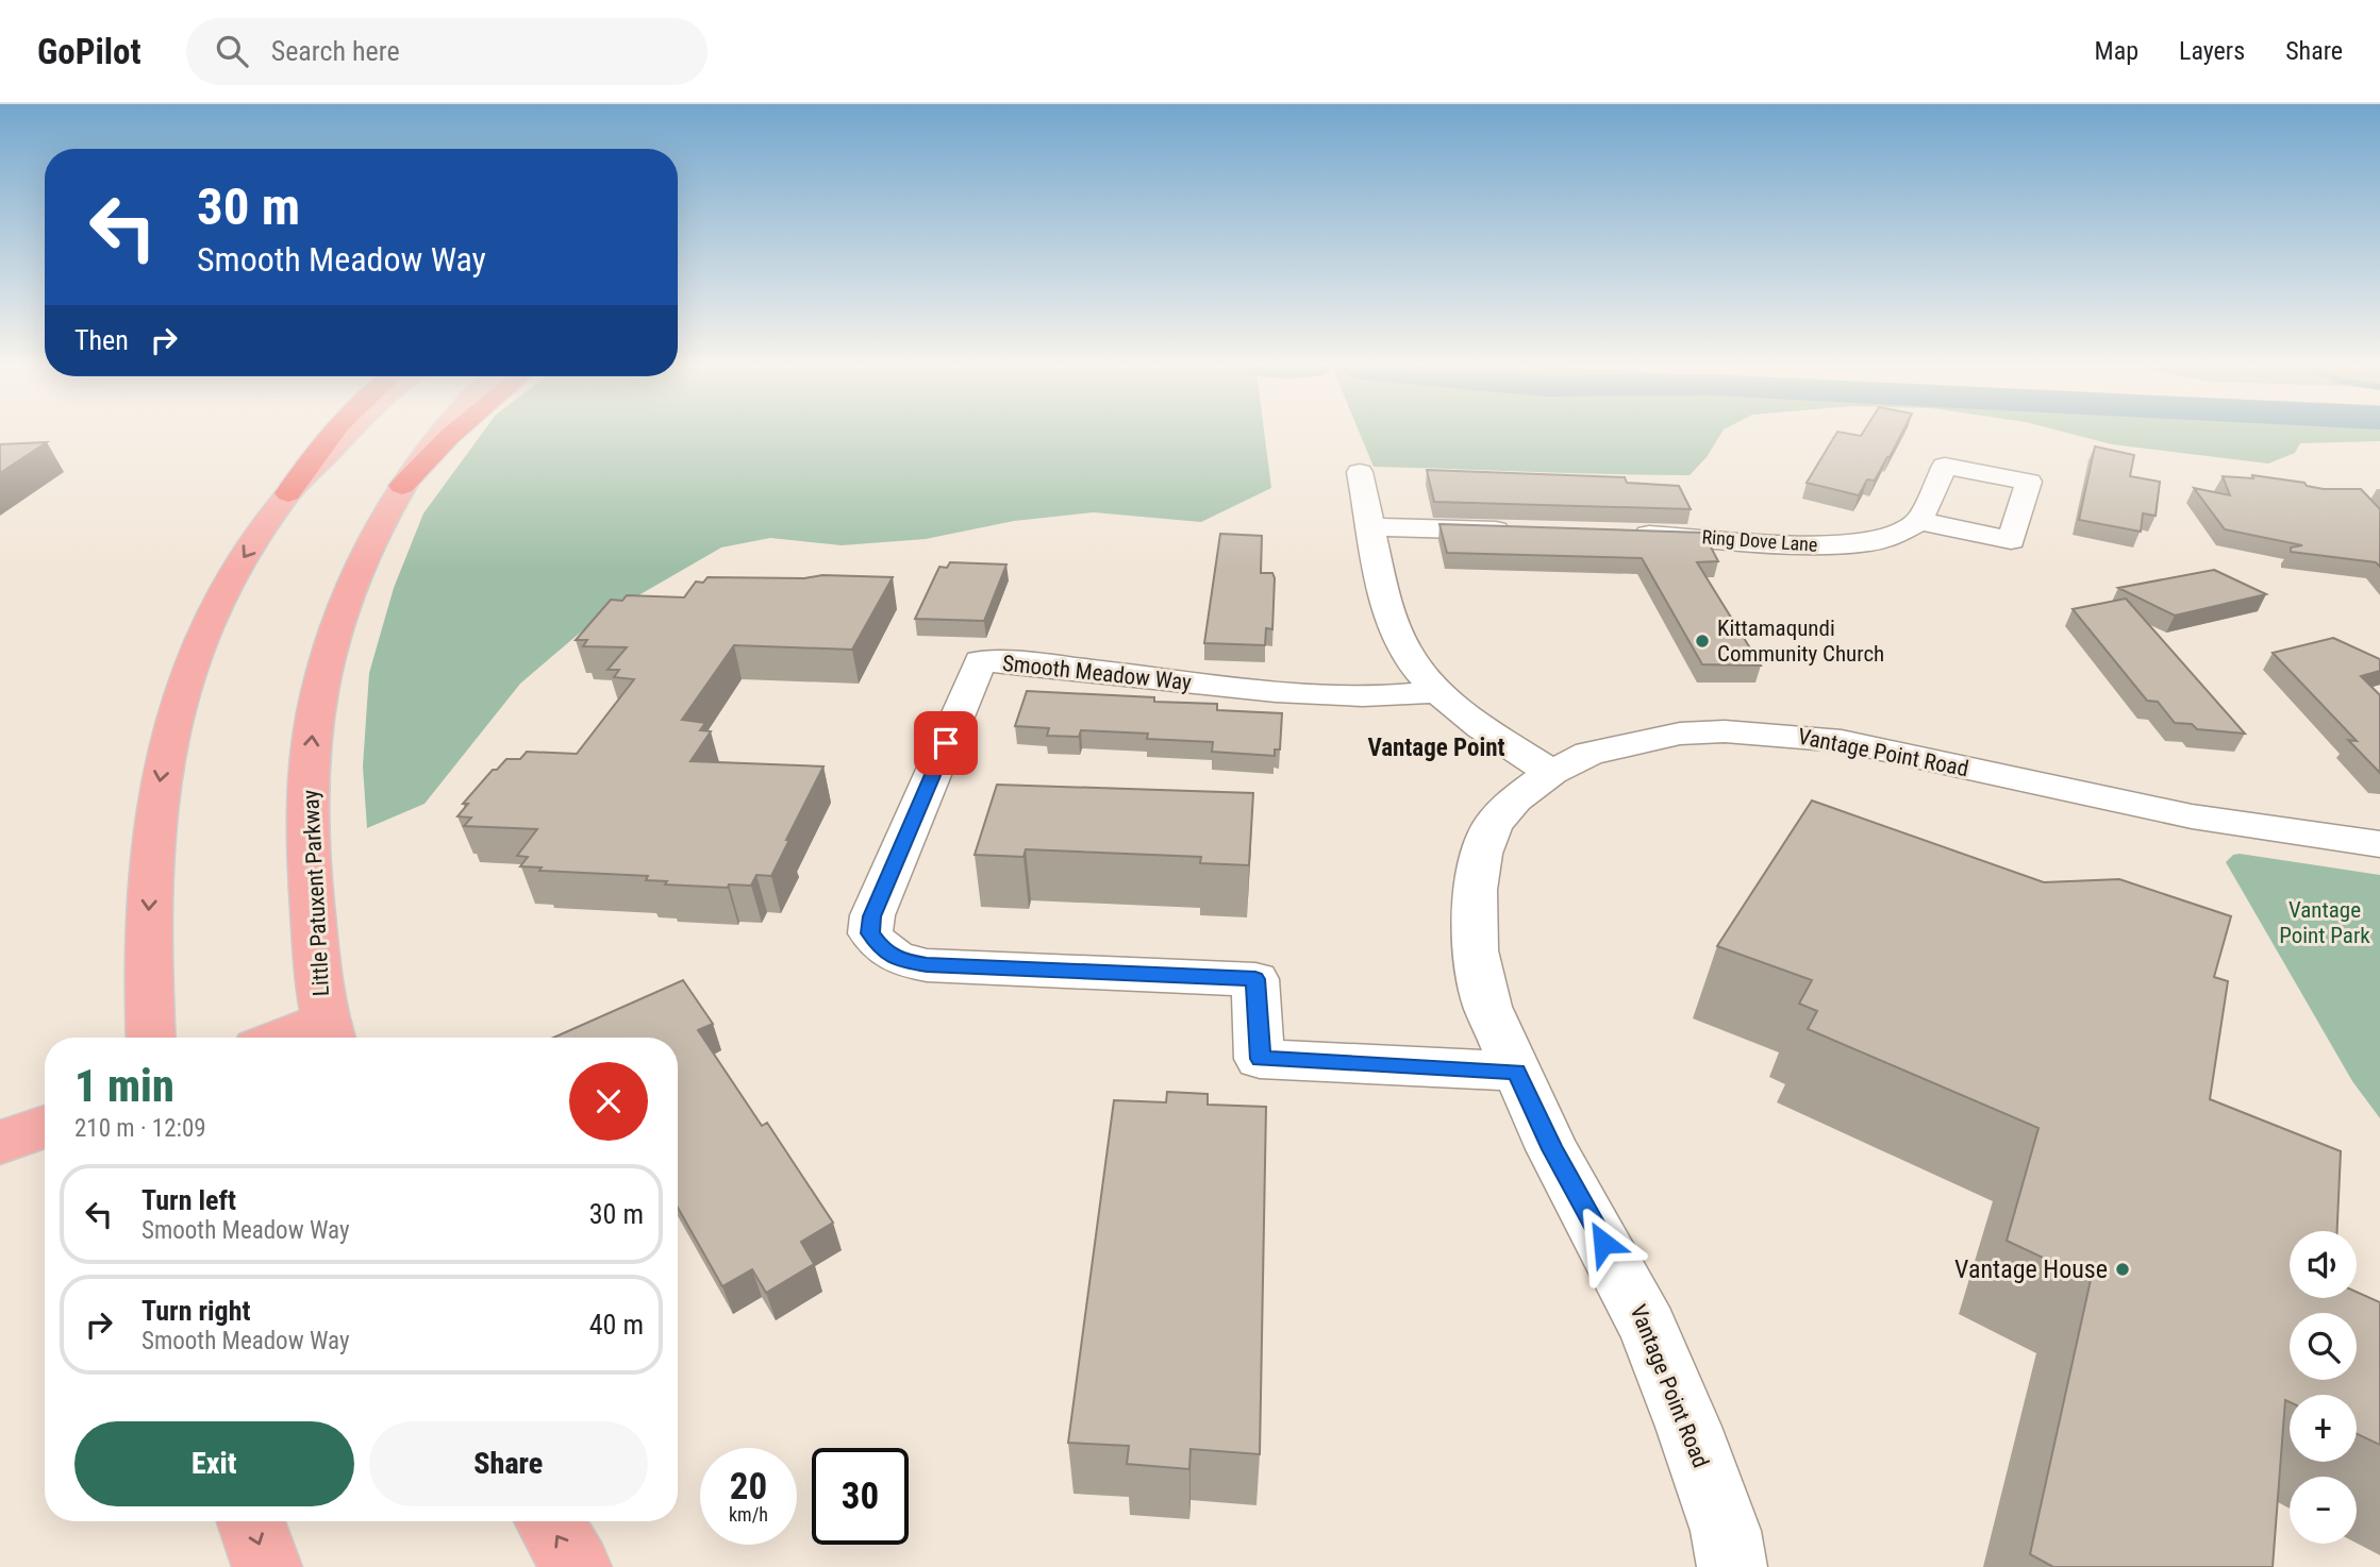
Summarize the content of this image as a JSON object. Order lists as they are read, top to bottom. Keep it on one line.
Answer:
{"streets":{"main road":["Little Patuxent Parkway"],"street":["Ring Dove Lane","Smooth Meadow Way","Vantage Point Road"]},"crossings":[["Smooth Meadow Way","Vantage Point Road"]],"districts":["Vantage Point"],"parks":["Vantage Point Park"],"places":["Kittamaqundi Community Church","Vantage House"],"page":{"header":"GoPilot","search":"Search here","nav":["Map","Layers","Share"],"turn":["30 m","Smooth Meadow Way"],"then":"Then","heading":["1 min","210 m · 12:09"],"list":[{"name":"Turn left","note":"Smooth Meadow Way","value":"30 m"},{"name":"Turn right","note":"Smooth Meadow Way","value":"40 m"}],"map_buttons":["+","−"],"buttons":["Exit","Share"],"speed":"20 km/h","limit":"30"}}
